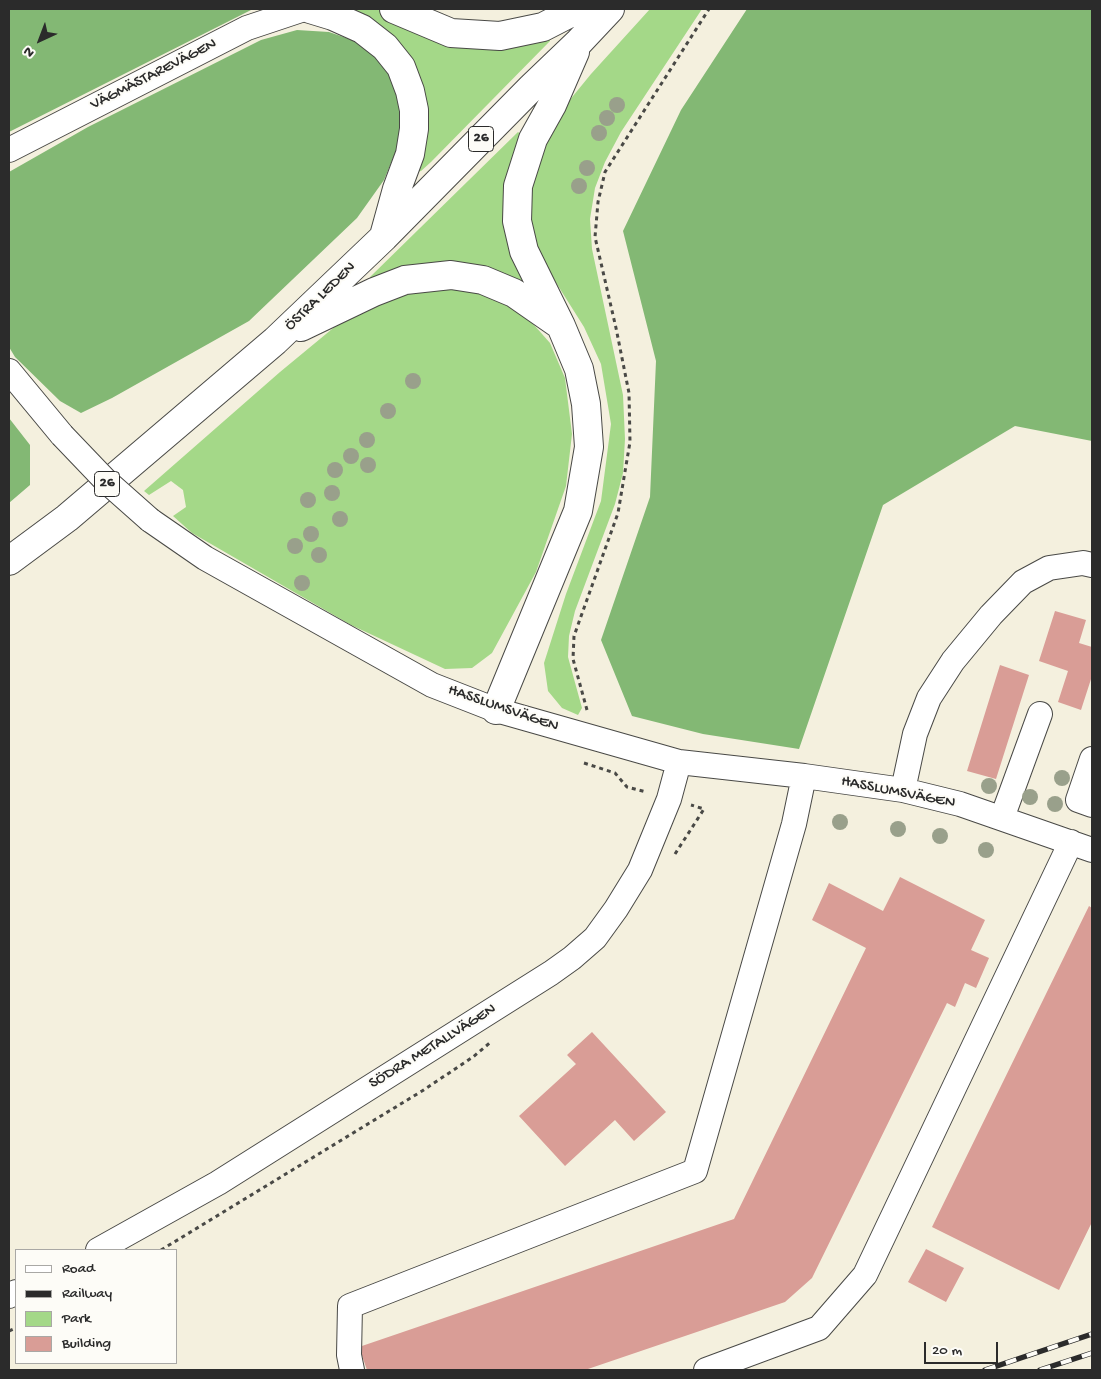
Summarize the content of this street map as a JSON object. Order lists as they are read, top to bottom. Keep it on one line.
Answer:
{"streets":{"highway":["26","ÖSTRA LEDEN"],"street":["VÄGMÄSTAREVÄGEN","HASSLUMSVÄGEN","SÖDRA METALLVÄGEN"]},"crossings":[["HASSLUMSVÄGEN","SÖDRA METALLVÄGEN"]],"legend":["Road","Railway","Park","Building"],"scale_bar":"20 m","north":"bottom left"}
